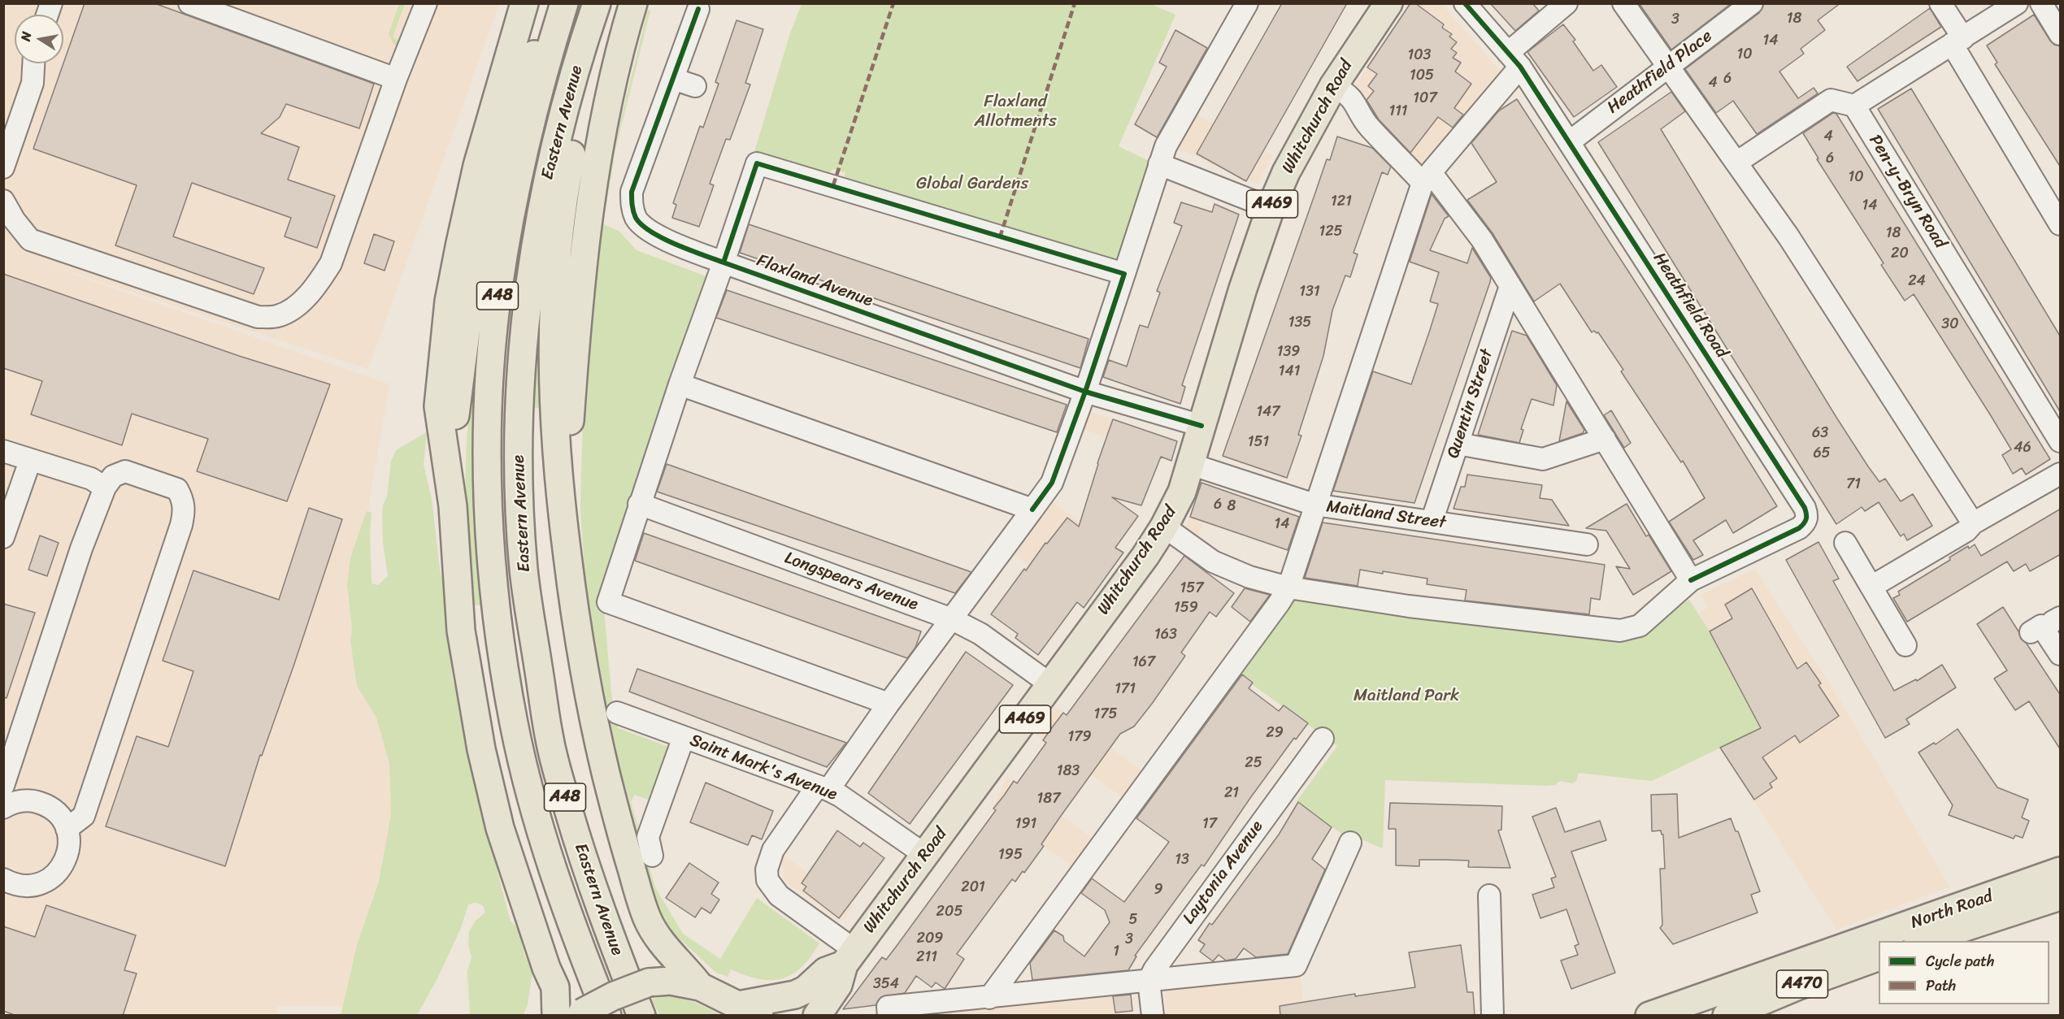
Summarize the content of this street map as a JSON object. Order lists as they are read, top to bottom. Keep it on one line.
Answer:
{"streets":{"main road":["Whitchurch Road","Eastern Avenue","A469","A48","North Road","A470"],"street":["Heathfield Place","Pen-y-Bryn Road","Flaxland Avenue","Heathfield Road","Quentin Street","Maitland Street","Longspears Avenue","Saint Mark's Avenue","Laytonia Avenue"]},"crossings":[["Heathfield Place","Heathfield Road"],["Whitchurch Road","Flaxland Avenue"],["Whitchurch Road","Maitland Street"],["Whitchurch Road","Longspears Avenue"],["Whitchurch Road","Saint Mark's Avenue"],["Quentin Street","Maitland Street"]],"parks":["Flaxland Allotments","Global Gardens","Maitland Park"],"house_numbers":["18","3","14","10","103","105","6","4","107","111","4","6","10","121","14","125","18","20","24","131","135","30","139","141","147","63","151","46","65","71","6","8","14","157","159","163","167","171","175","29","179","25","183","21","187","191","17","195","13","201","9","205","5","209","3","1","211","354"],"legend":["Cycle path","Path"],"north":"left"}
